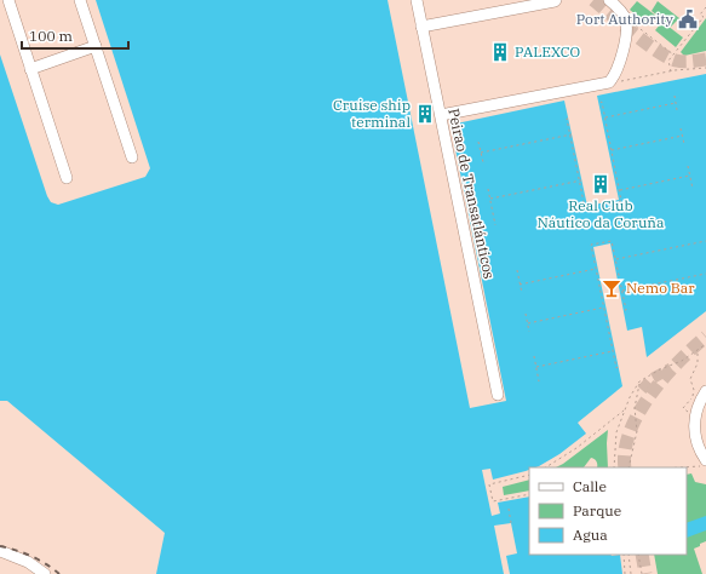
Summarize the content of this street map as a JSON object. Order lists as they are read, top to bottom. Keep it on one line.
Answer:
{"streets":{"street":["Peirao de Transatlánticos"]},"places":{"public building":["Port Authority"],"building":["PALEXCO","Cruise ship terminal","Real Club Náutico da Coruña"],"bar":["Nemo Bar"]},"legend":["Calle","Parque","Agua"],"scale_bar":"100 m"}
